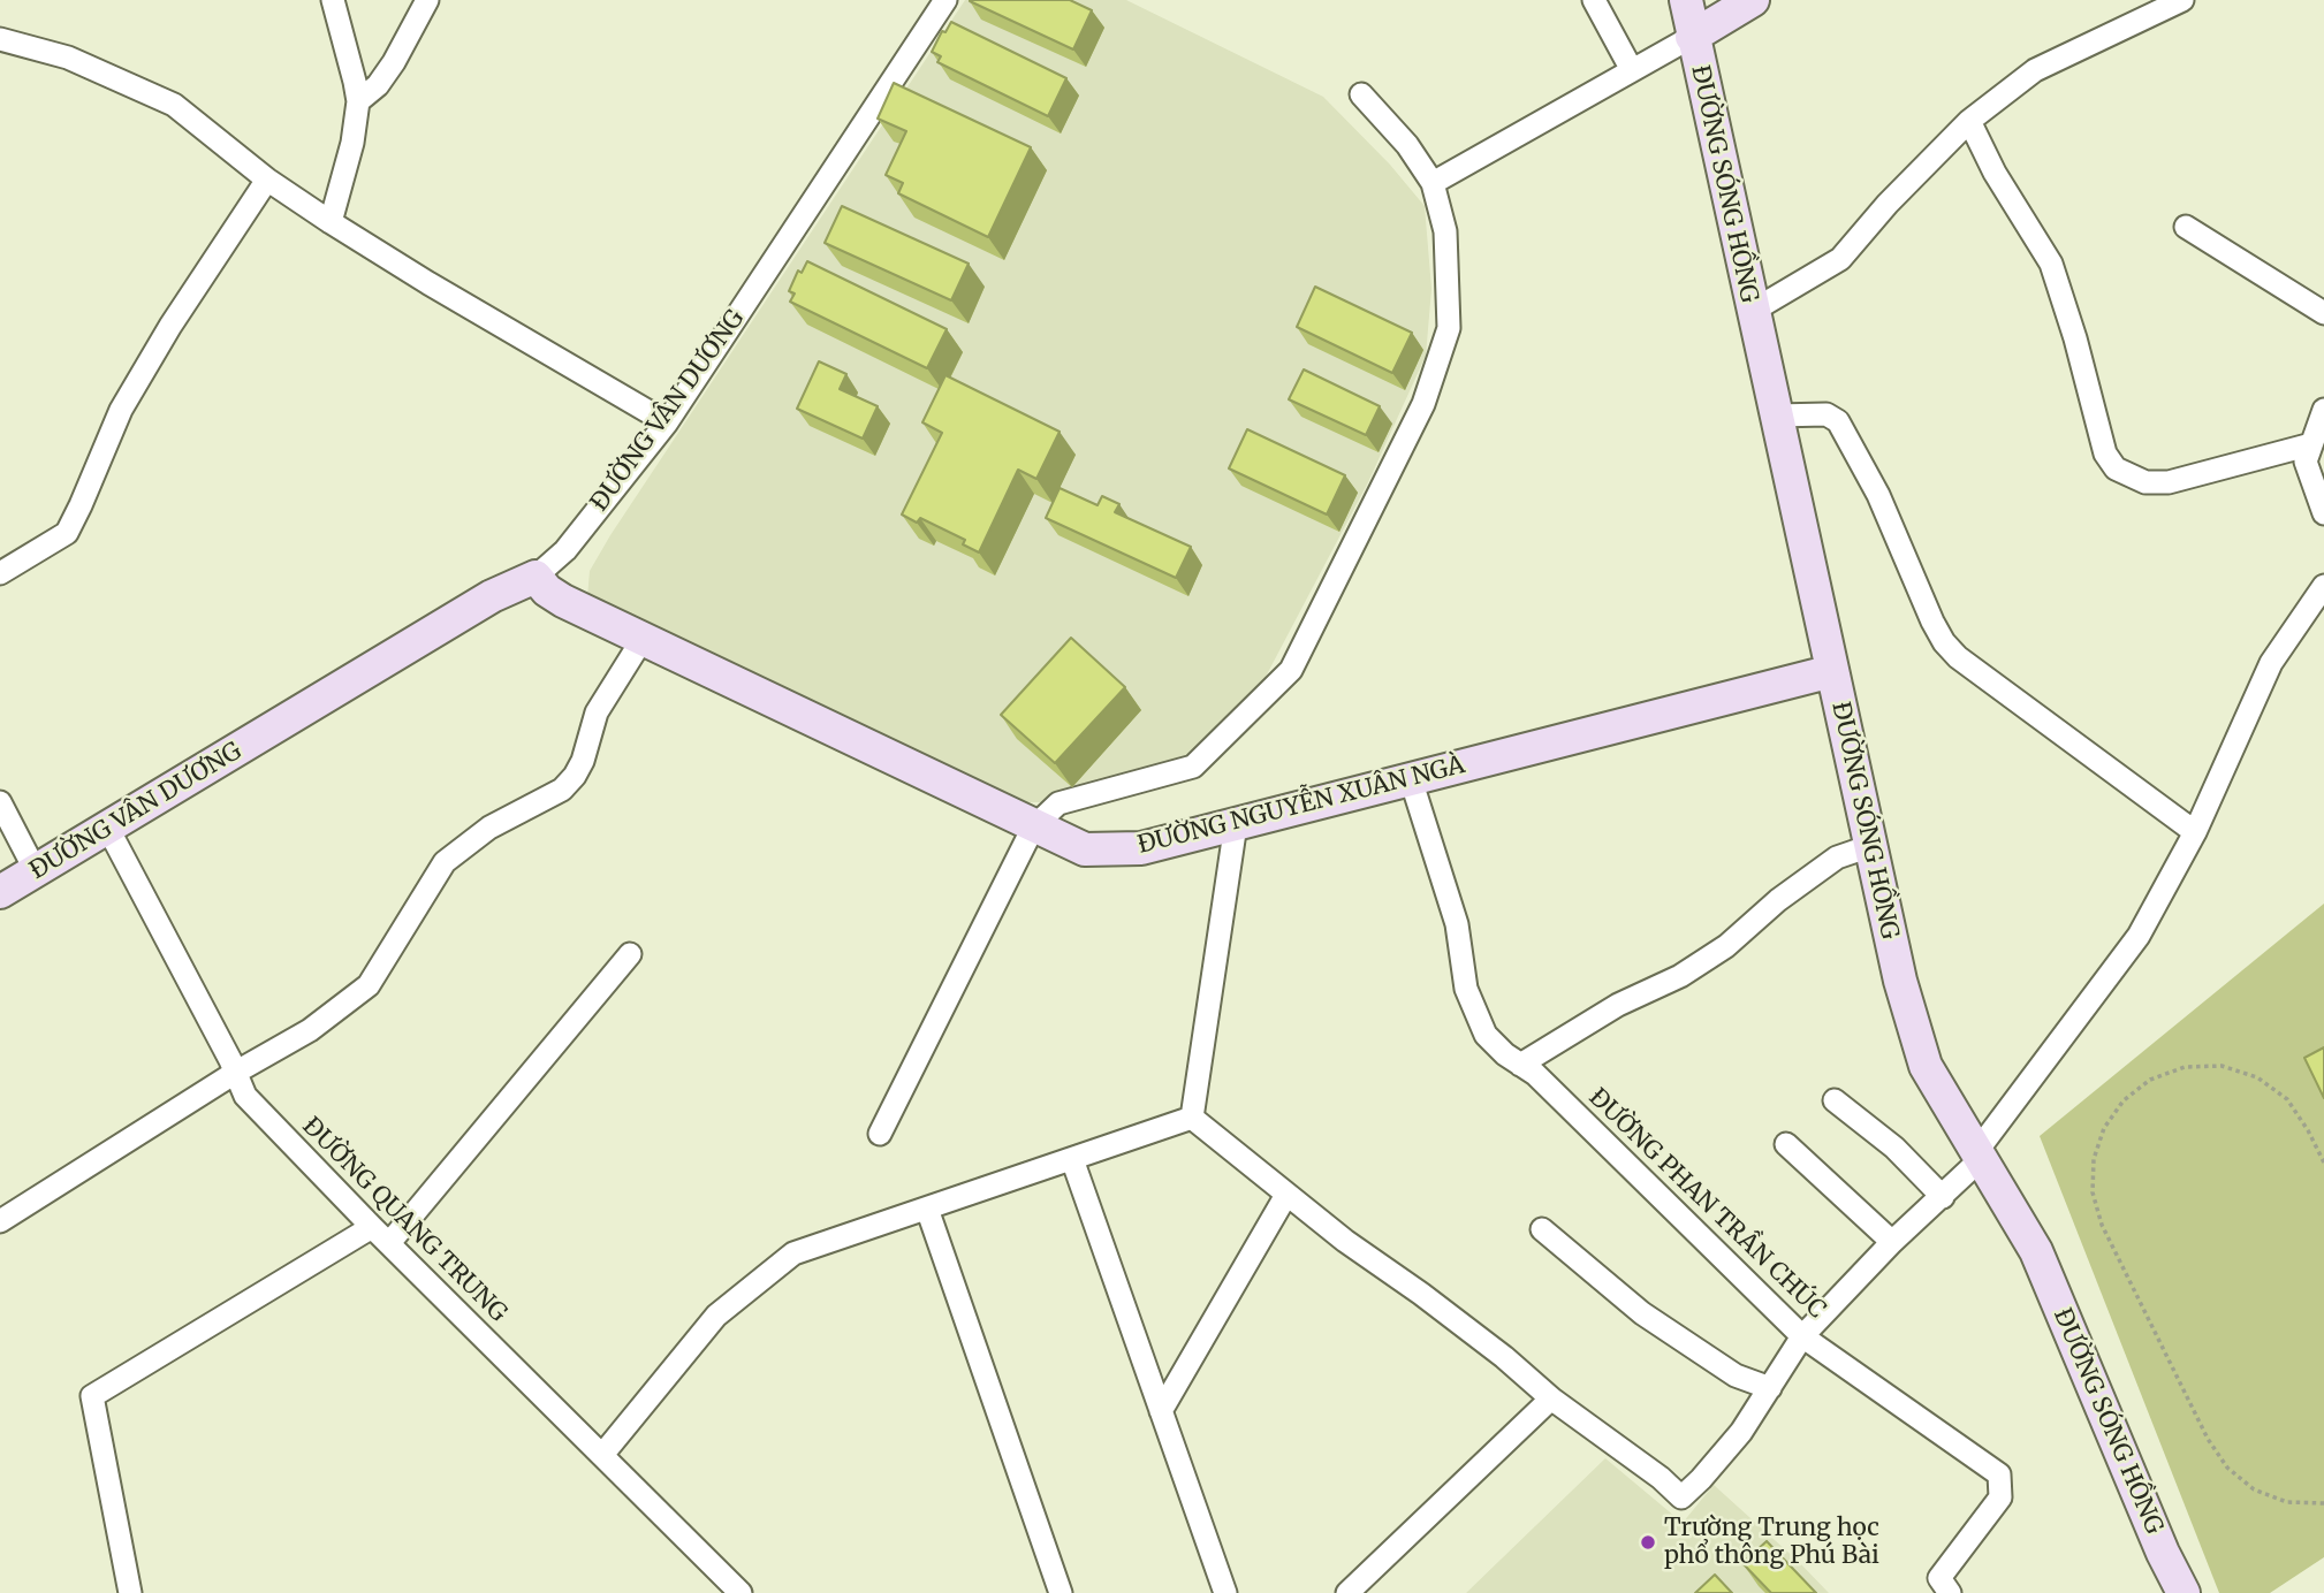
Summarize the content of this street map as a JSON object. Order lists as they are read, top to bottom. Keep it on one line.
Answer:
{"streets":{"street":["ĐƯỜNG SÓNG HỒNG","ĐƯỜNG VÂN DƯƠNG","ĐƯỜNG NGUYỄN XUÂN NGÀ","ĐƯỜNG PHAN TRẦN CHÚC","ĐƯỜNG QUANG TRUNG"]},"crossings":[["ĐƯỜNG SÓNG HỒNG","ĐƯỜNG NGUYỄN XUÂN NGÀ"],["ĐƯỜNG VÂN DƯƠNG","ĐƯỜNG NGUYỄN XUÂN NGÀ"],["ĐƯỜNG VÂN DƯƠNG","ĐƯỜNG QUANG TRUNG"],["ĐƯỜNG NGUYỄN XUÂN NGÀ","ĐƯỜNG PHAN TRẦN CHÚC"]],"places":["Trường Trung học phổ thông Phú Bài"]}
